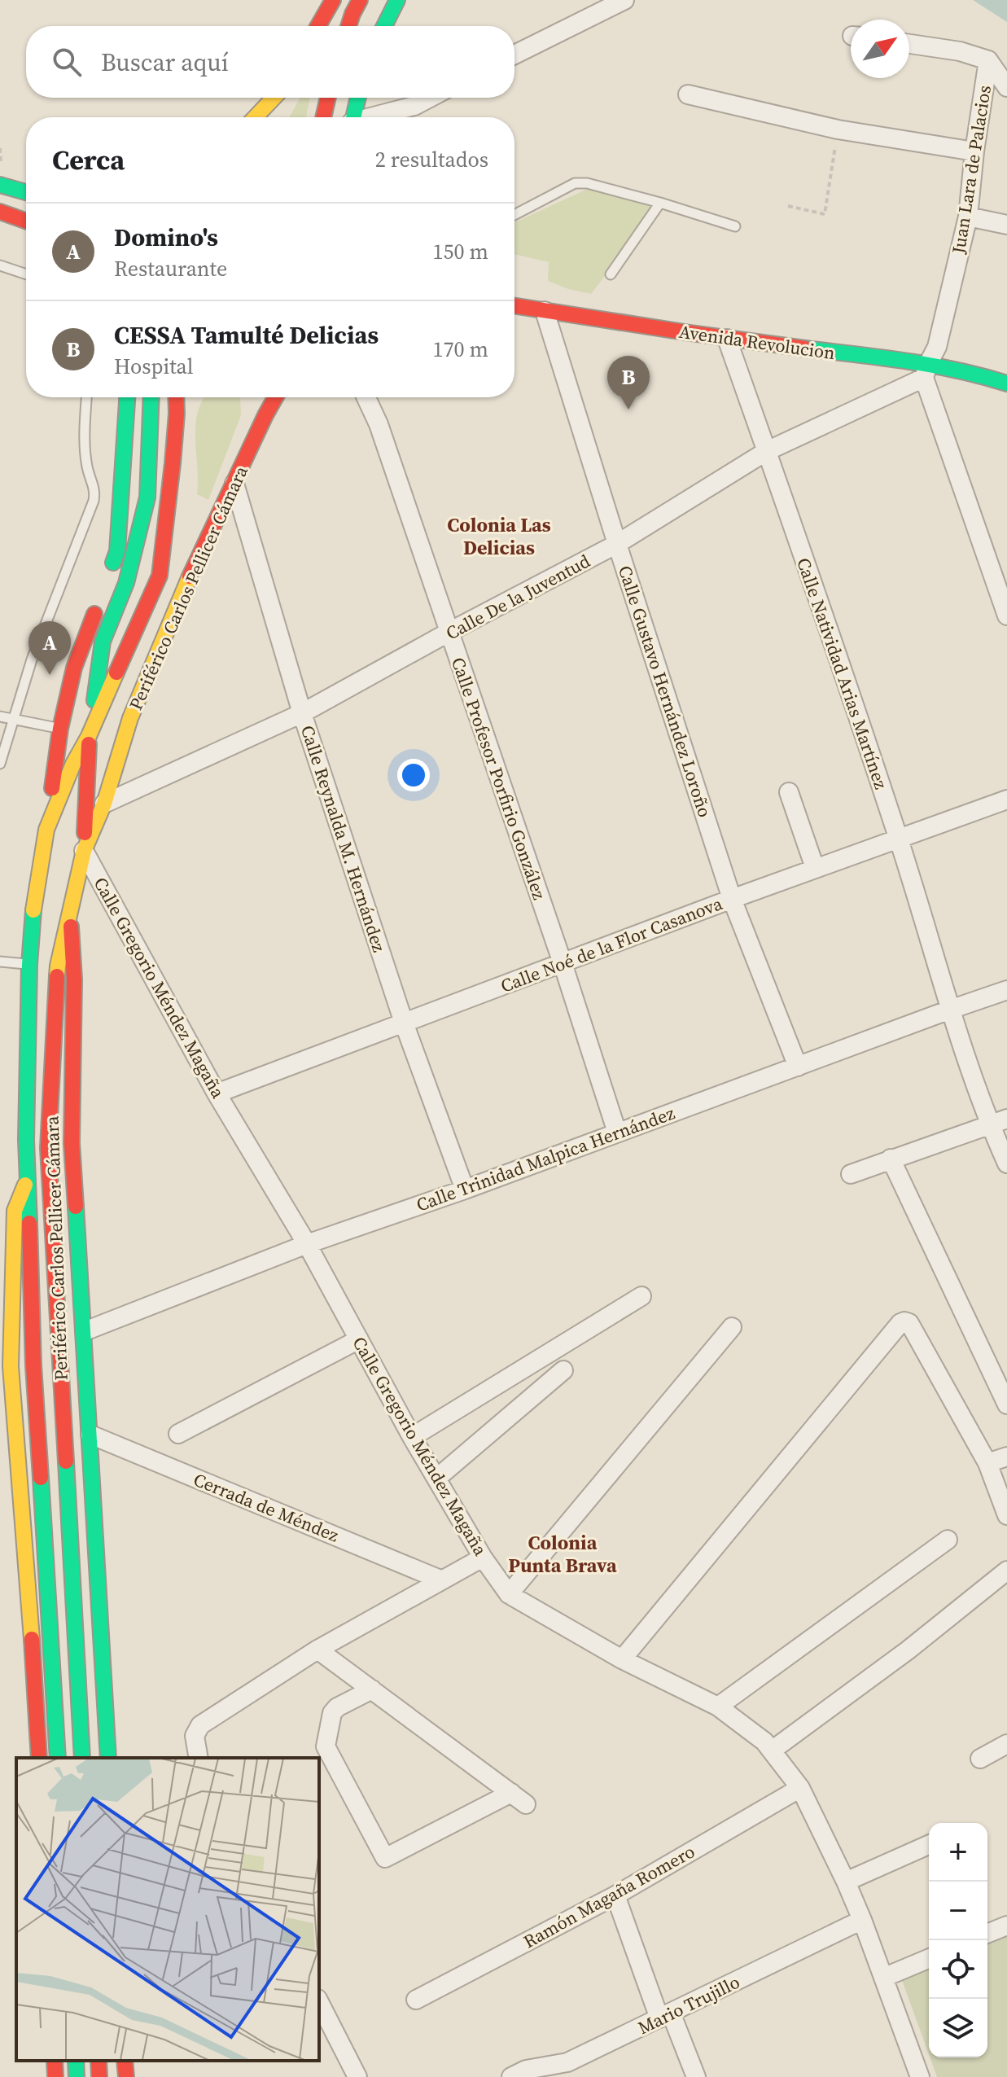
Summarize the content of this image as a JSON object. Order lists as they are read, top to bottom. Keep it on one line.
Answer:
{"streets":{"main road":["Avenida Revolucion","Periférico Carlos Pellicer Cámara"],"street":["Juan Lara de Palacios","Calle De la Juventud","Calle Natividad Arias Martínez","Calle Gustavo Hernández Loroño","Calle Profesor Porfirio González","Calle Reynalda M. Hernández","Calle Noé de la Flor Casanova","Calle Gregorio Méndez Magaña","Calle Trinidad Malpica Hernández","Cerrada de Méndez","Ramón Magaña Romero","Mario Trujillo"]},"crossings":[["Juan Lara de Palacios","Avenida Revolucion"],["Juan Lara de Palacios","Calle De la Juventud"],["Avenida Revolucion","Calle De la Juventud"],["Avenida Revolucion","Calle Natividad Arias Martínez"],["Avenida Revolucion","Calle Gustavo Hernández Loroño"],["Periférico Carlos Pellicer Cámara","Calle De la Juventud"],["Periférico Carlos Pellicer Cámara","Calle Reynalda M. Hernández"],["Periférico Carlos Pellicer Cámara","Calle Gregorio Méndez Magaña"],["Calle De la Juventud","Calle Natividad Arias Martínez"],["Calle De la Juventud","Calle Gustavo Hernández Loroño"],["Calle De la Juventud","Calle Profesor Porfirio González"],["Calle De la Juventud","Calle Reynalda M. Hernández"],["Calle Natividad Arias Martínez","Calle Noé de la Flor Casanova"],["Calle Natividad Arias Martínez","Calle Trinidad Malpica Hernández"],["Calle Gustavo Hernández Loroño","Calle Noé de la Flor Casanova"],["Calle Gustavo Hernández Loroño","Calle Trinidad Malpica Hernández"],["Calle Profesor Porfirio González","Calle Noé de la Flor Casanova"],["Calle Profesor Porfirio González","Calle Trinidad Malpica Hernández"],["Calle Reynalda M. Hernández","Calle Noé de la Flor Casanova"],["Calle Reynalda M. Hernández","Calle Trinidad Malpica Hernández"],["Calle Noé de la Flor Casanova","Calle Gregorio Méndez Magaña"],["Calle Gregorio Méndez Magaña","Calle Trinidad Malpica Hernández"],["Calle Gregorio Méndez Magaña","Ramón Magaña Romero"],["Calle Gregorio Méndez Magaña","Mario Trujillo"]],"districts":["Colonia Las Delicias","Colonia Punta Brava"],"north":"top right","page":{"search":"Buscar aquí","heading":["Cerca","2 resultados"],"list":[{"mark":"A","name":"Domino's","note":"Restaurante","value":"150 m"},{"mark":"B","name":"CESSA Tamulté Delicias","note":"Hospital","value":"170 m"}],"pins":["B","A"],"map_buttons":["+","−"]}}
